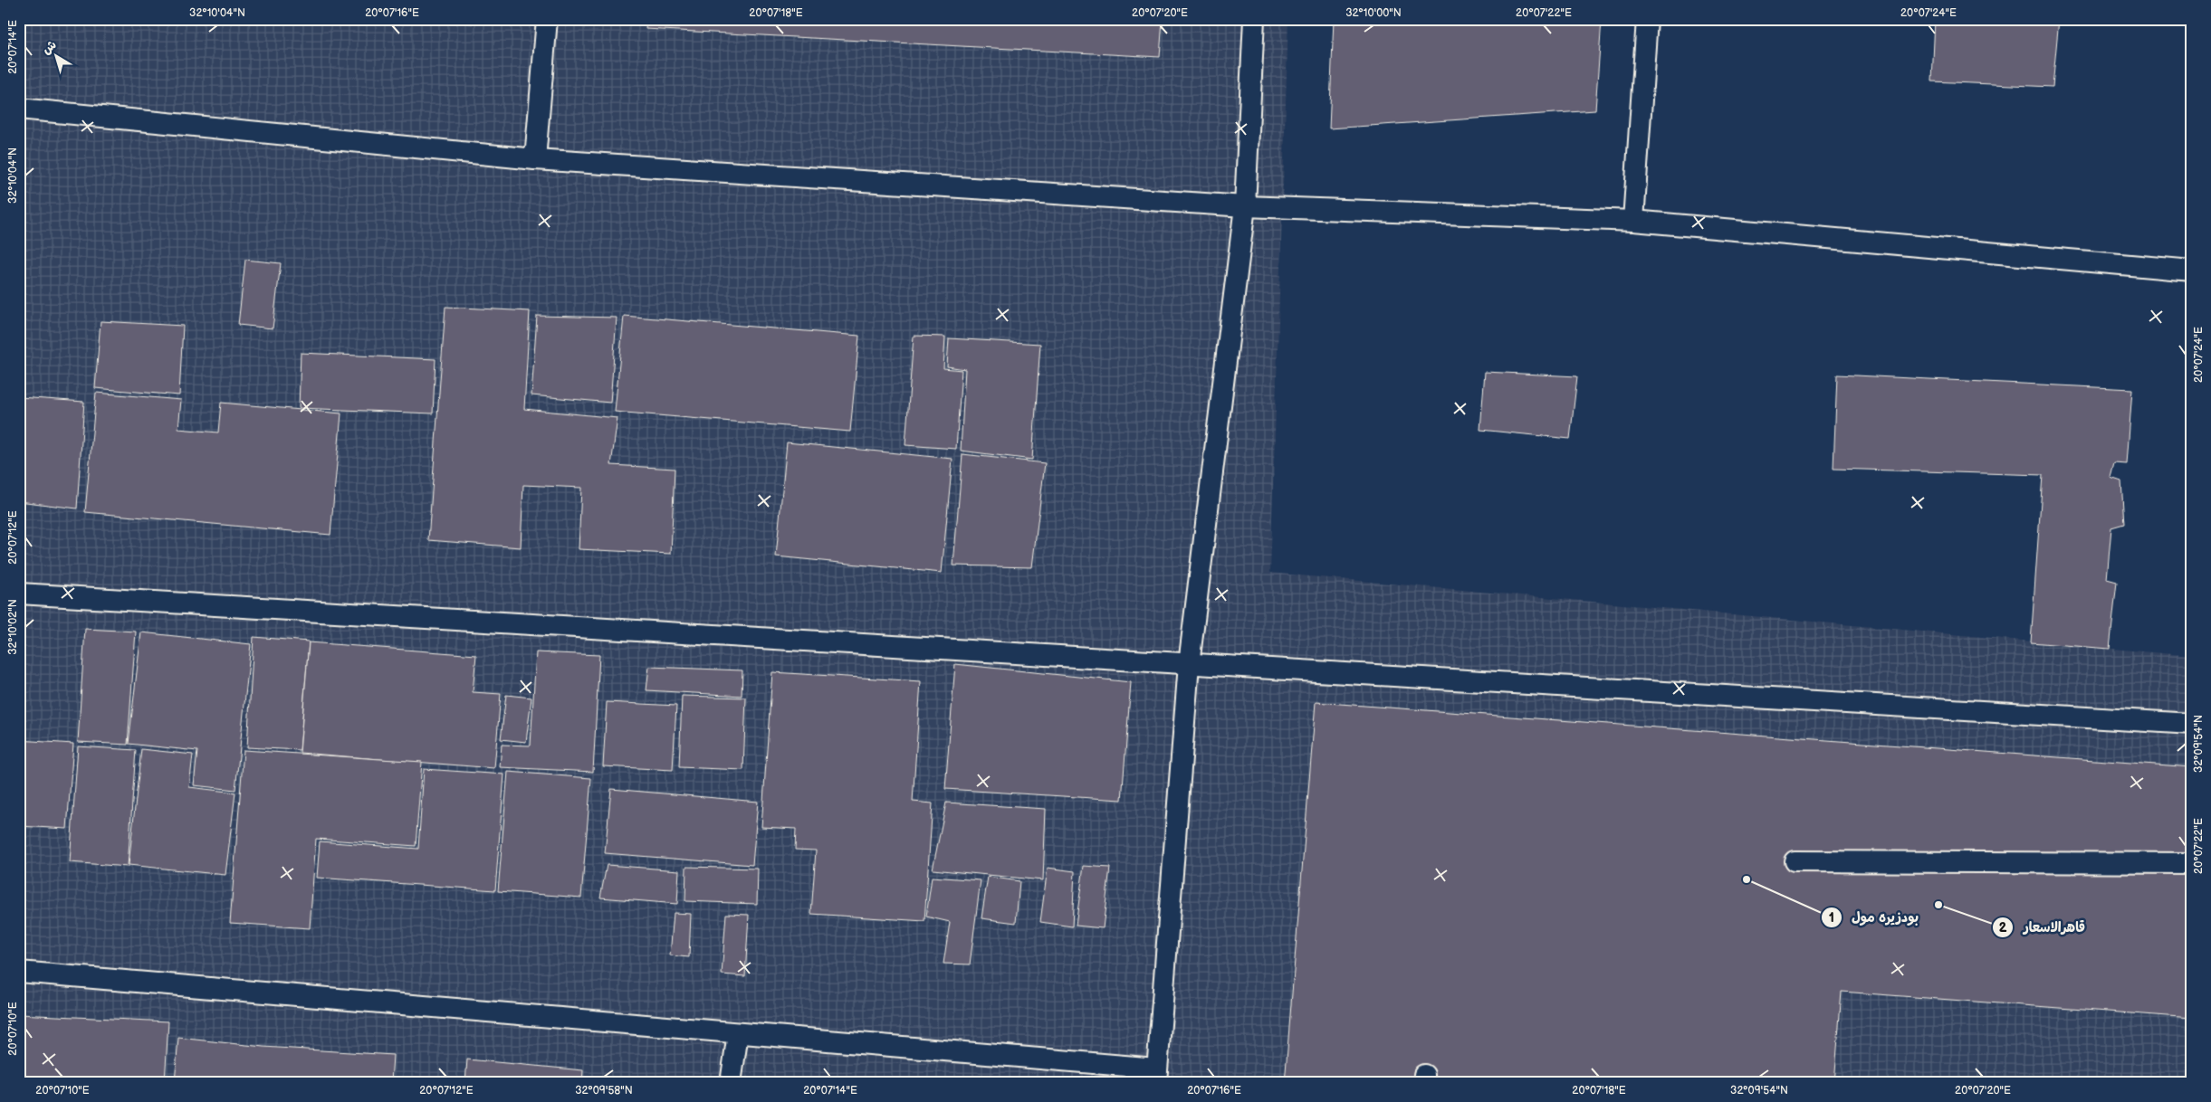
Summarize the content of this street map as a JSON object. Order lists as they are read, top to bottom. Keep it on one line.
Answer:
{"places":["بودزيره مول","قاهرالاسعار"],"north":"top left","coordinates":["32°10'04\"N","20°07'16\"E","20°07'18\"E","20°07'20\"E","32°10'00\"N","20°07'22\"E","20°07'24\"E","20°07'14\"E","20°07'12\"E","32°10'02\"N","32°09'54\"N","20°07'10\"E","32°09'58\"N"]}
